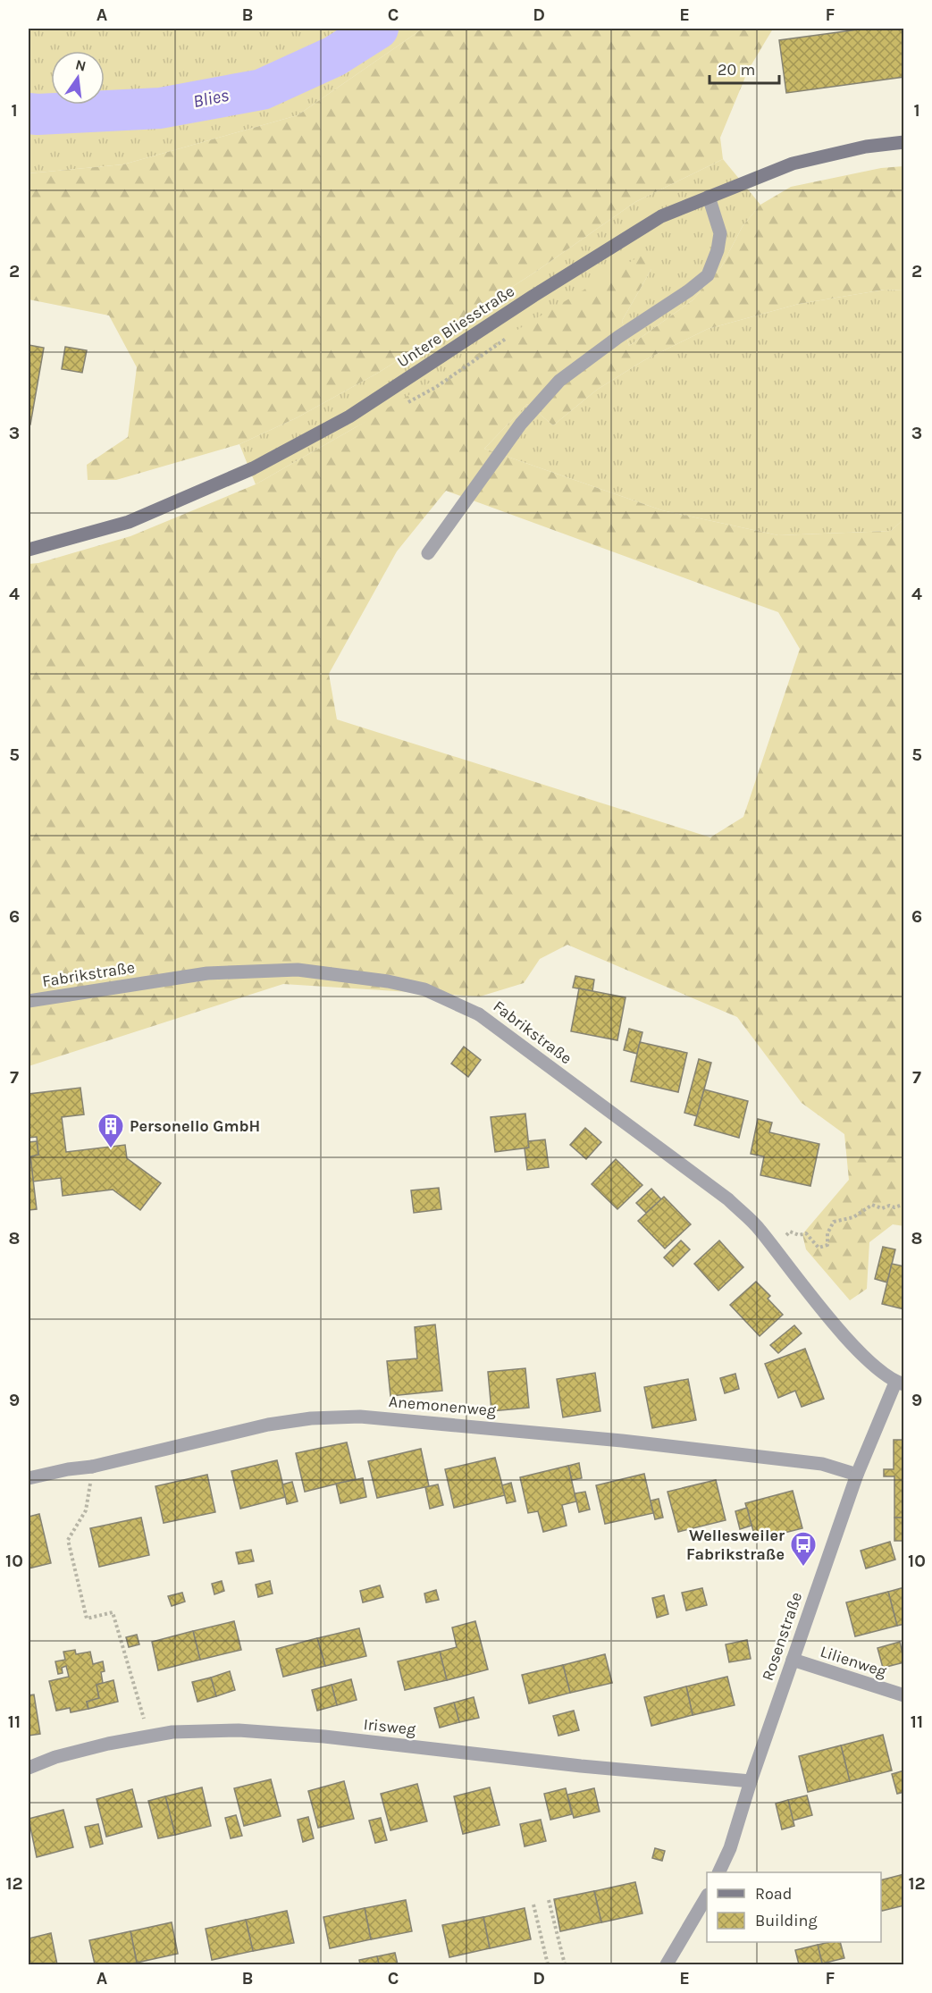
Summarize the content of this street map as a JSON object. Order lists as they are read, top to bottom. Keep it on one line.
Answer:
{"streets":{"main road":["Untere Bliesstraße"],"street":["Fabrikstraße","Anemonenweg","Rosenstraße","Lilienweg","Irisweg"]},"crossings":[["Fabrikstraße","Rosenstraße"],["Anemonenweg","Rosenstraße"],["Rosenstraße","Lilienweg"],["Rosenstraße","Irisweg"]],"water":["Blies"],"places":{"building":["Personello GmbH"],"bus stop":["Wellesweiler Fabrikstraße"]},"legend":["Road","Building"],"scale_bar":"20 m","north":"top","grid":{"columns":["A","B","C","D","E","F"],"rows":["1","2","3","4","5","6","7","8","9","10","11","12"]}}
